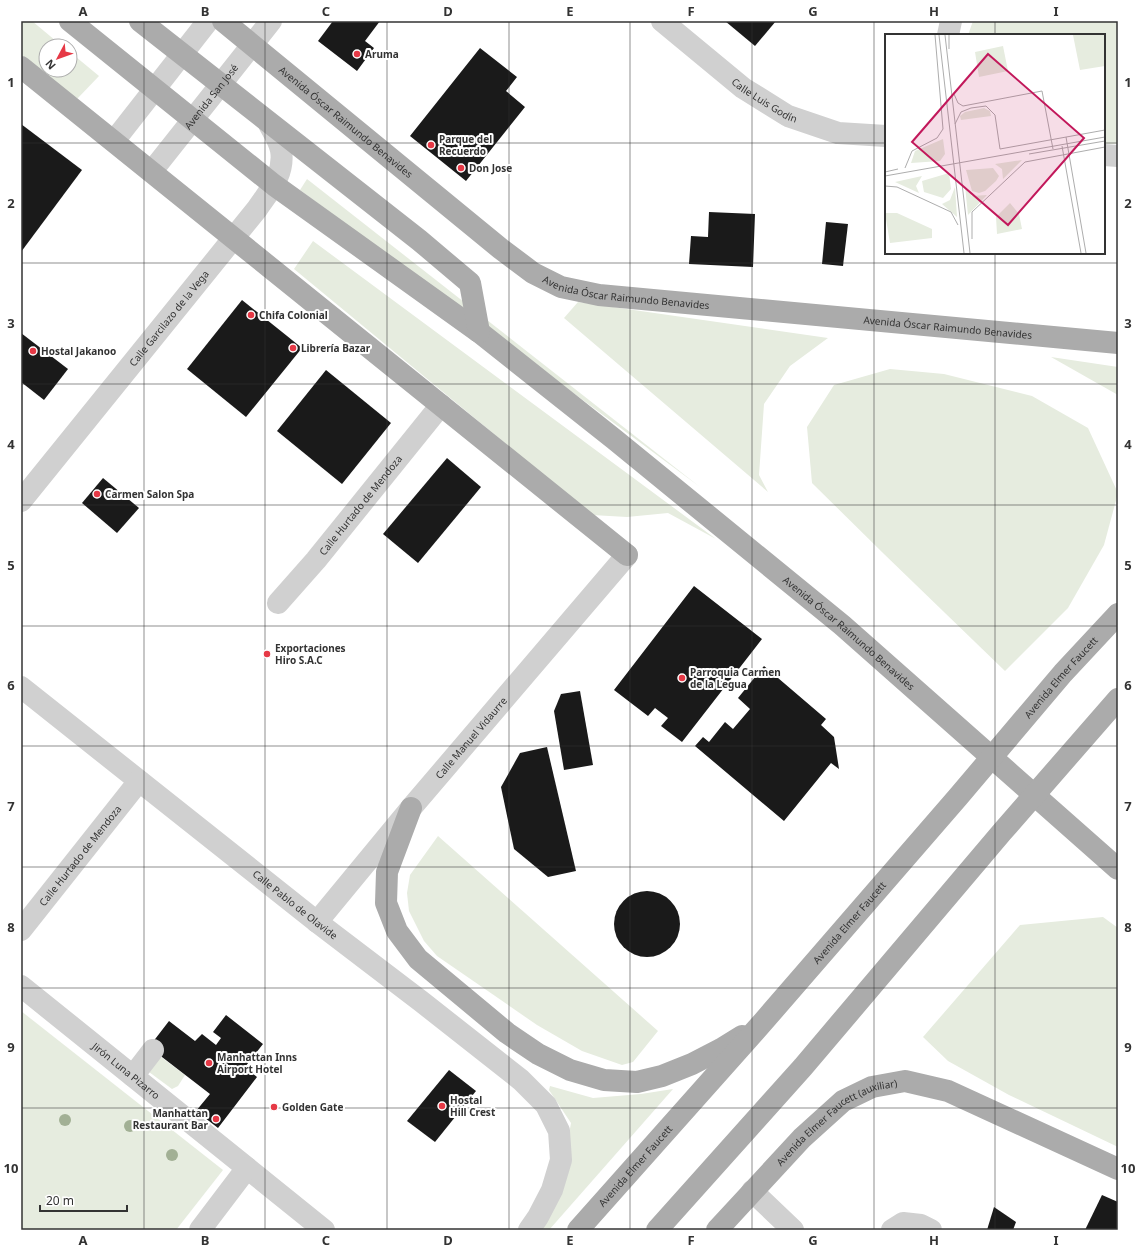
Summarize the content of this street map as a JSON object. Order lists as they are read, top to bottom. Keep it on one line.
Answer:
{"streets":{"main road":["Avenida Óscar Raimundo Benavides","Avenida Elmer Faucett","Avenida Elmer Faucett (auxiliar)"],"street":["Avenida San José","Calle Luis Godín","Calle Garcilazo de la Vega","Calle Hurtado de Mendoza","Calle Manuel Vidaurre","Calle Pablo de Olavide","Jirón Luna Pizarro"]},"crossings":[["Avenida San José","Avenida Óscar Raimundo Benavides"],["Avenida Óscar Raimundo Benavides","Calle Garcilazo de la Vega"],["Calle Hurtado de Mendoza","Calle Pablo de Olavide"],["Calle Manuel Vidaurre","Calle Pablo de Olavide"]],"places":["Aruma","Parque del Recuerdo","Don Jose","Chifa Colonial","Librería Bazar","Hostal Jakanoo","Carmen Salon Spa","Exportaciones Hiro S.A.C","Parroquia Carmen de la Legua","Manhattan Inns Airport Hotel","Hostal Hill Crest","Golden Gate","Manhattan Restaurant Bar"],"scale_bar":"20 m","north":"bottom left","grid":{"columns":["A","B","C","D","E","F","G","H","I"],"rows":["1","2","3","4","5","6","7","8","9","10"]}}
